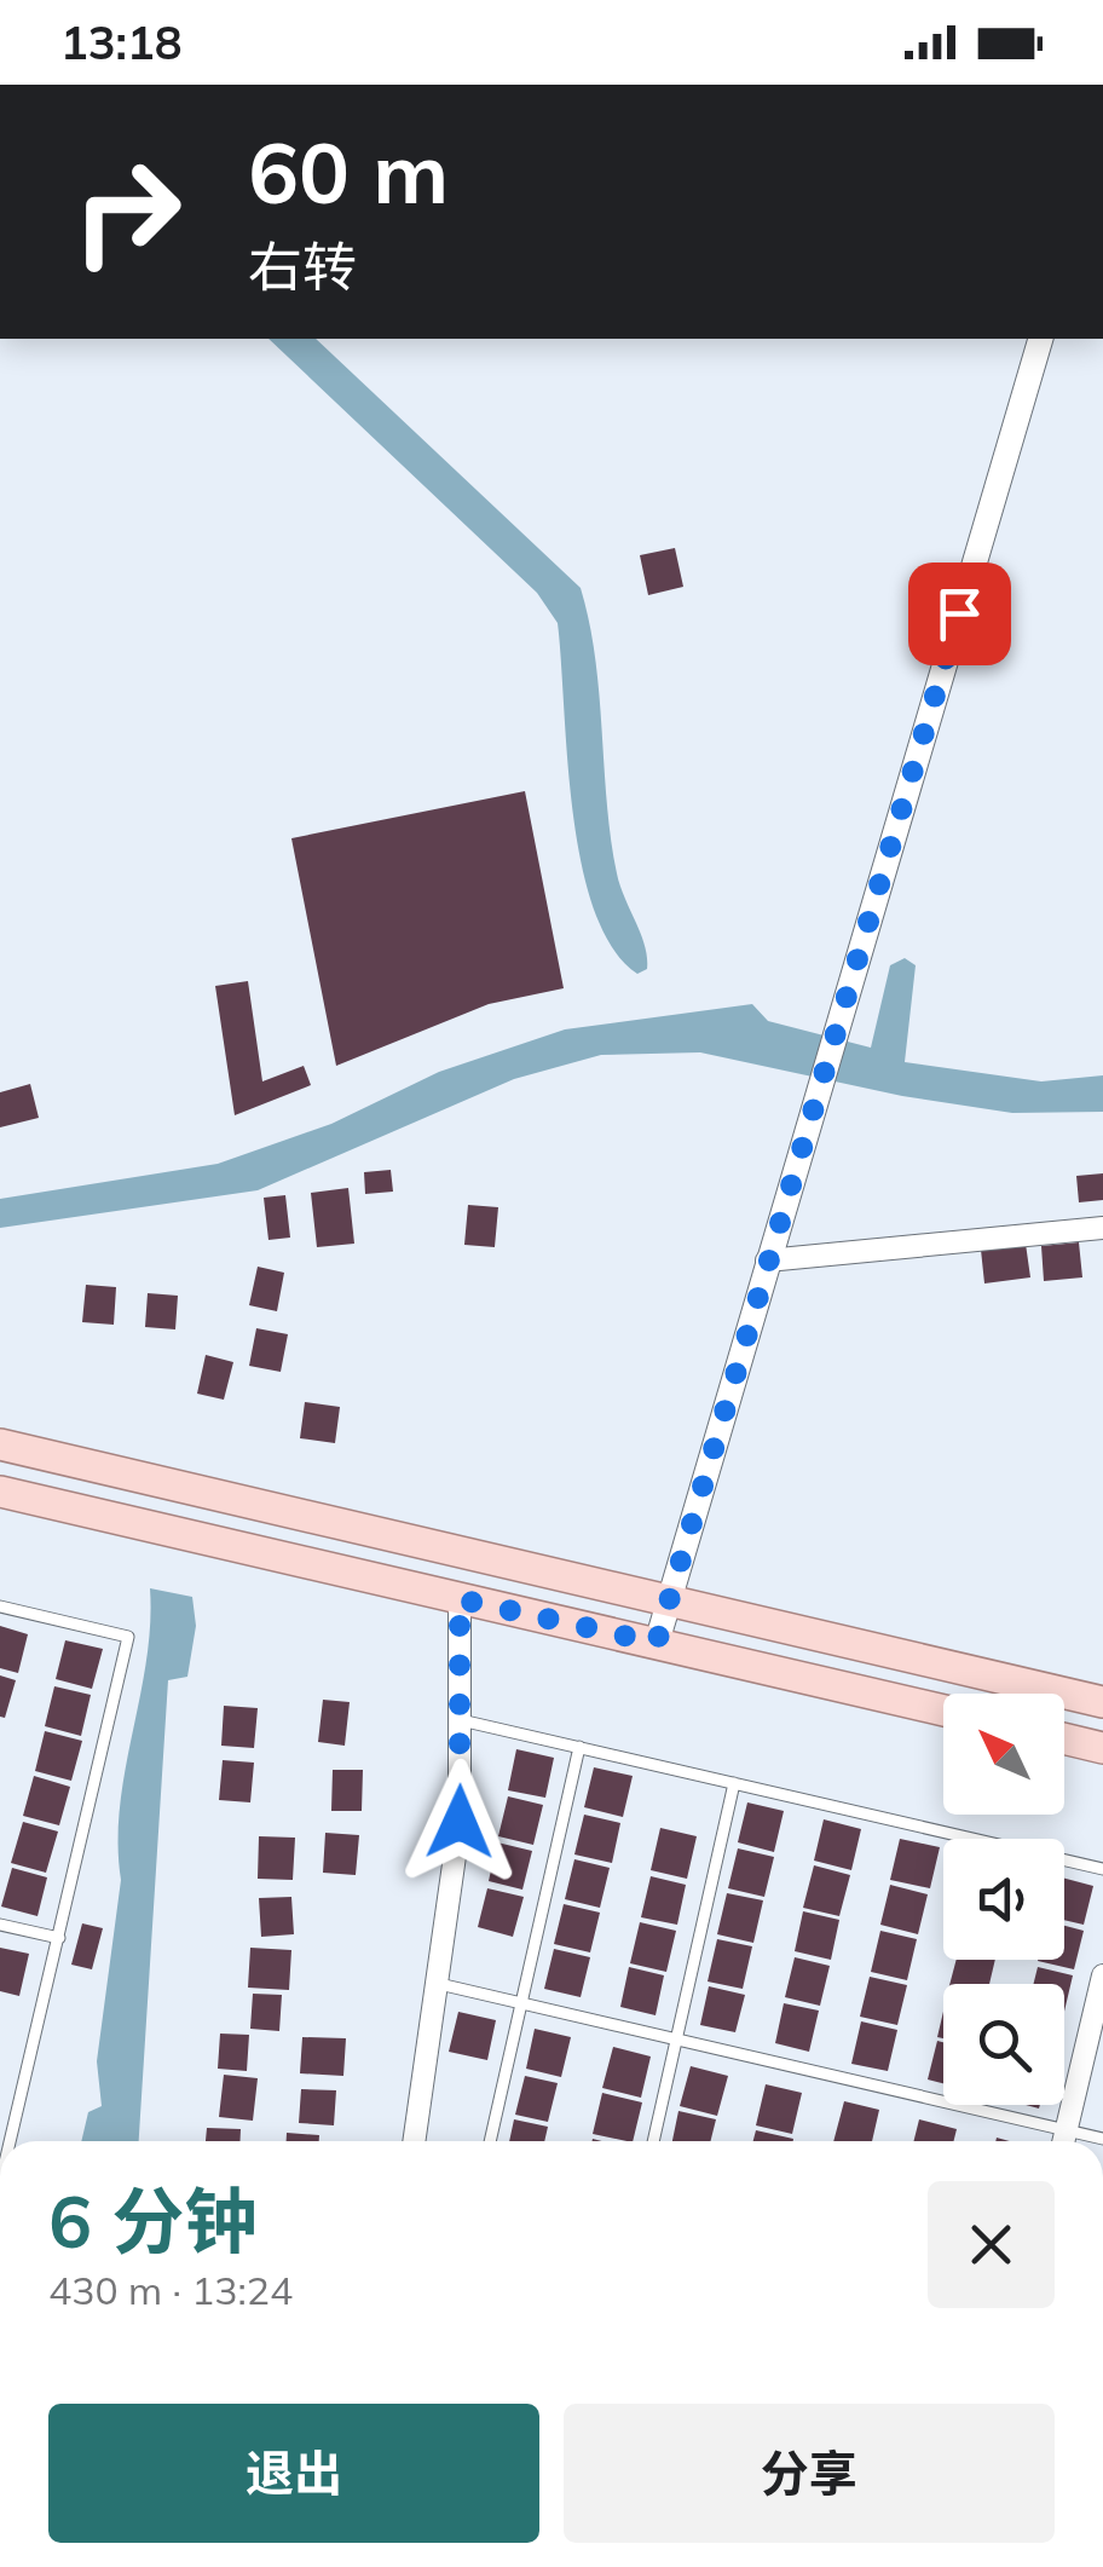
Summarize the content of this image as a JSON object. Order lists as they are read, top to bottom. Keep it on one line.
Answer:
{"north":"top left","page":{"status":"13:18","turn":["60 m","右转"],"heading":["6 分钟","430 m · 13:24"],"buttons":["退出","分享"]}}
